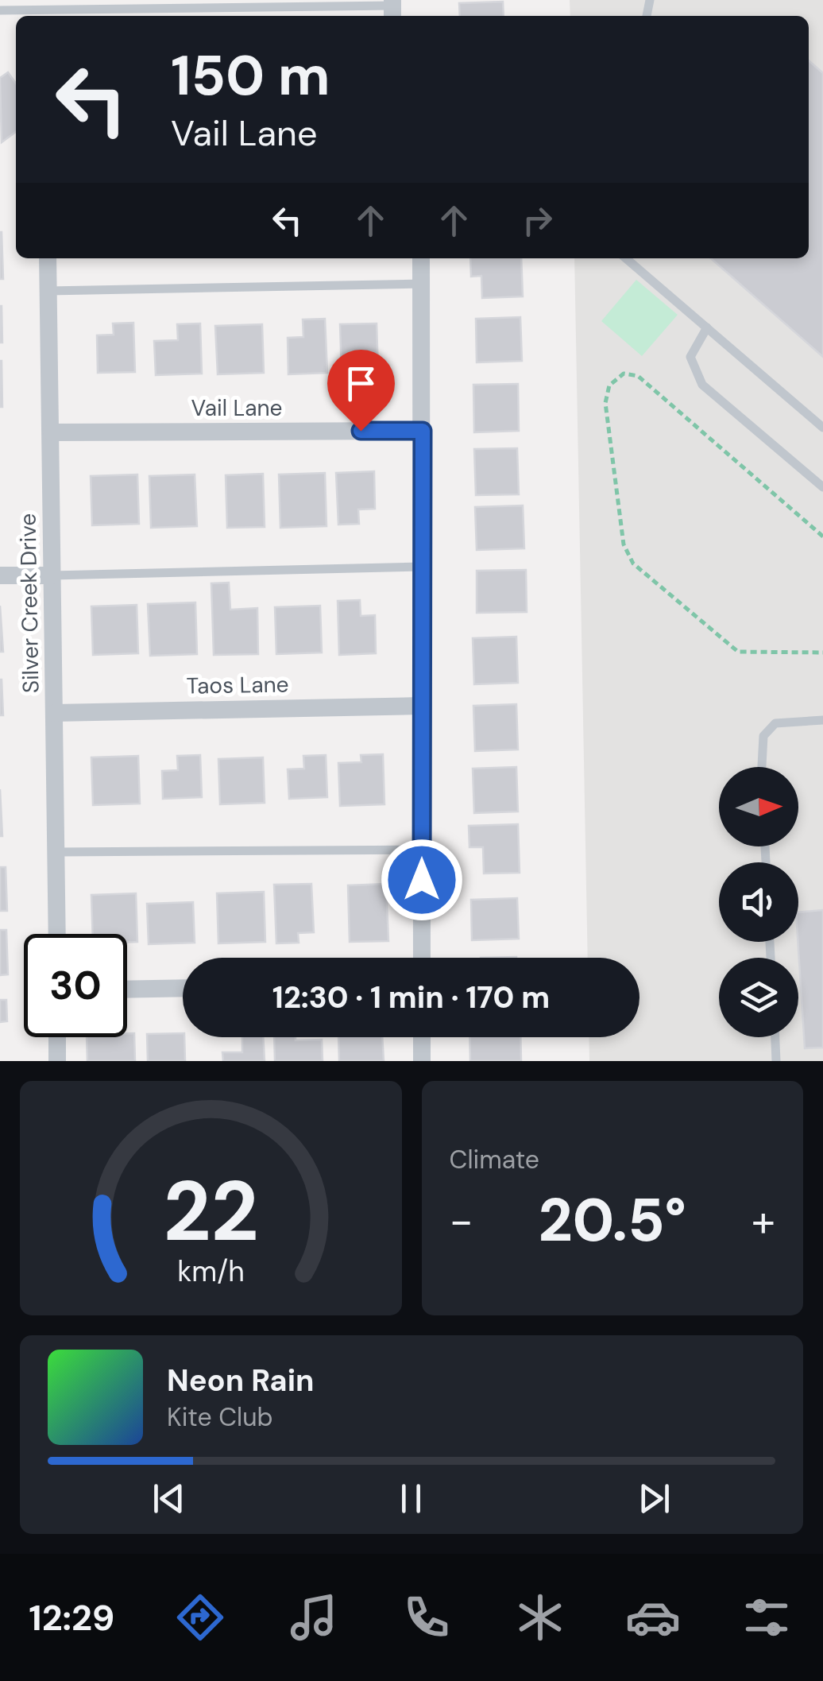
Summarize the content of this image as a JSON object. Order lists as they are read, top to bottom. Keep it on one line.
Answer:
{"streets":{"street":["Vail Lane","Silver Creek Drive","Taos Lane"]},"crossings":[["Vail Lane","Silver Creek Drive"],["Silver Creek Drive","Taos Lane"]],"north":"right","page":{"turn":["150 m","Vail Lane"],"limit":"30","trip":"12:30 · 1 min · 170 m","tile":"Climate","heat":["−","20.5°","+"],"song":["Neon Rain","Kite Club"],"tabs":"12:29","gauge":["22","km/h"]}}
